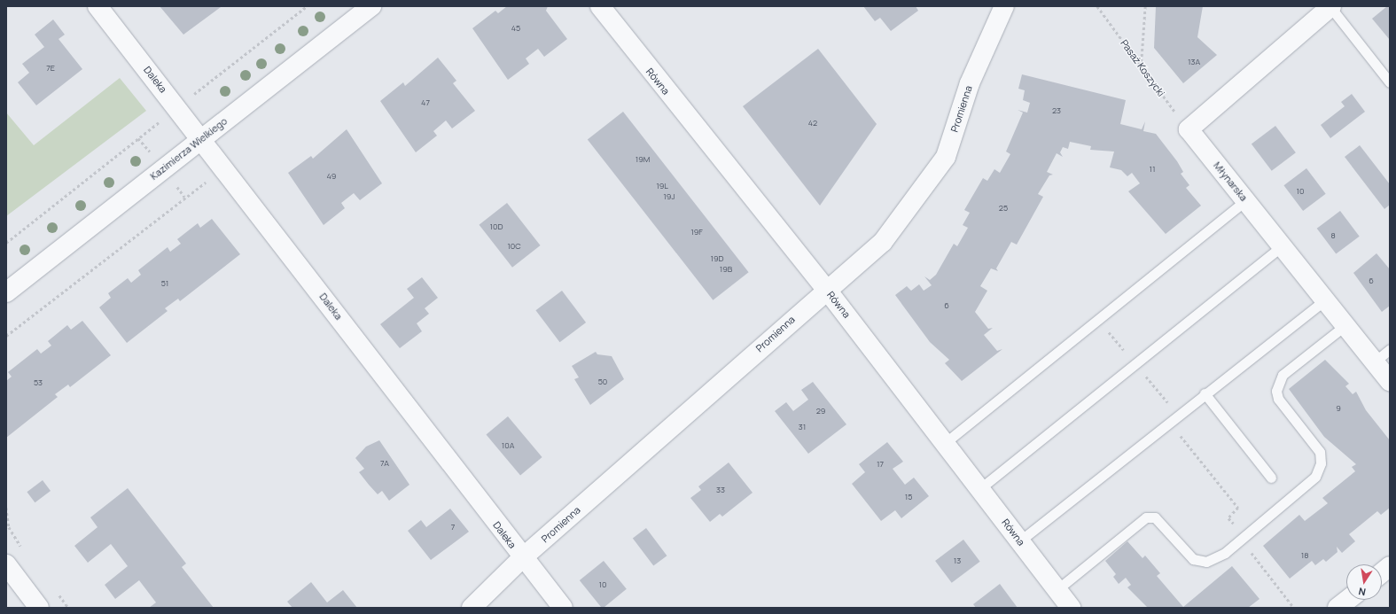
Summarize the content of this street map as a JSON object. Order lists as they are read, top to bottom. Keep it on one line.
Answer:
{"streets":{"street":["Daleka","Równa","Promienna","Kazimierza Wielkiego","Młynarska"],"path":["Pasaż Koszycki"]},"crossings":[["Pasaż Koszycki","Młynarska"],["Daleka","Promienna"],["Daleka","Kazimierza Wielkiego"],["Równa","Promienna"]],"house_numbers":["45","13A","7E","47","23","42","19M","11","49","19L","10","19J","25","10D","19F","8","10C","19D","19B","6","51","6","50","53","9","29","31","10A","7A","17","33","15","7","18","13","10"],"north":"bottom"}
